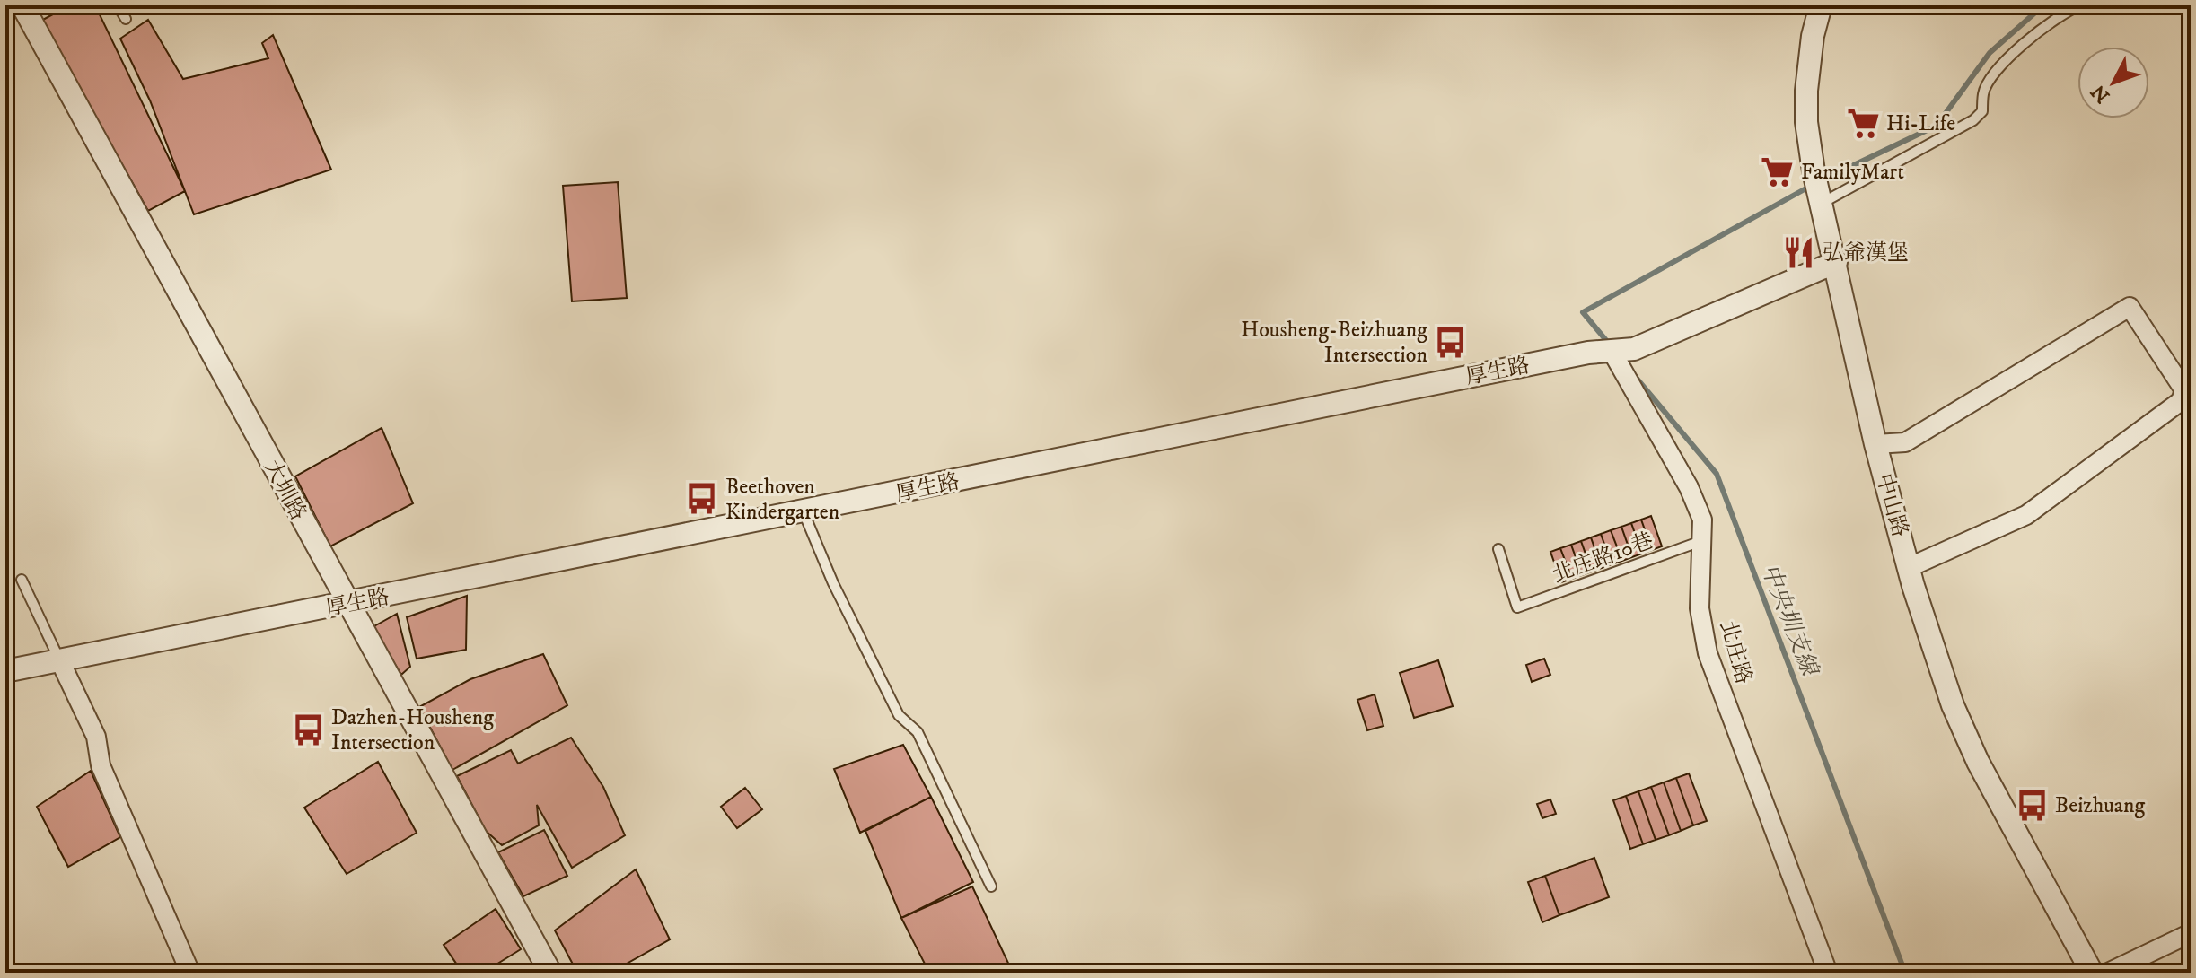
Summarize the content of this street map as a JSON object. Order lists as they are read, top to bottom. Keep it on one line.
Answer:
{"streets":{"street":["厚生路","大圳路","中山路","北庄路"],"lane":["北庄路10巷"]},"crossings":[["厚生路","大圳路"],["厚生路","中山路"],["厚生路","北庄路"],["北庄路10巷","北庄路"]],"water":["中央圳支線"],"places":{"supermarket":["Hi-Life","FamilyMart"],"restaurant":["弘爺漢堡"],"bus stop":["Housheng-Beizhuang Intersection","Beethoven Kindergarten","Dazhen-Housheng Intersection","Beizhuang"]},"north":"bottom left"}
